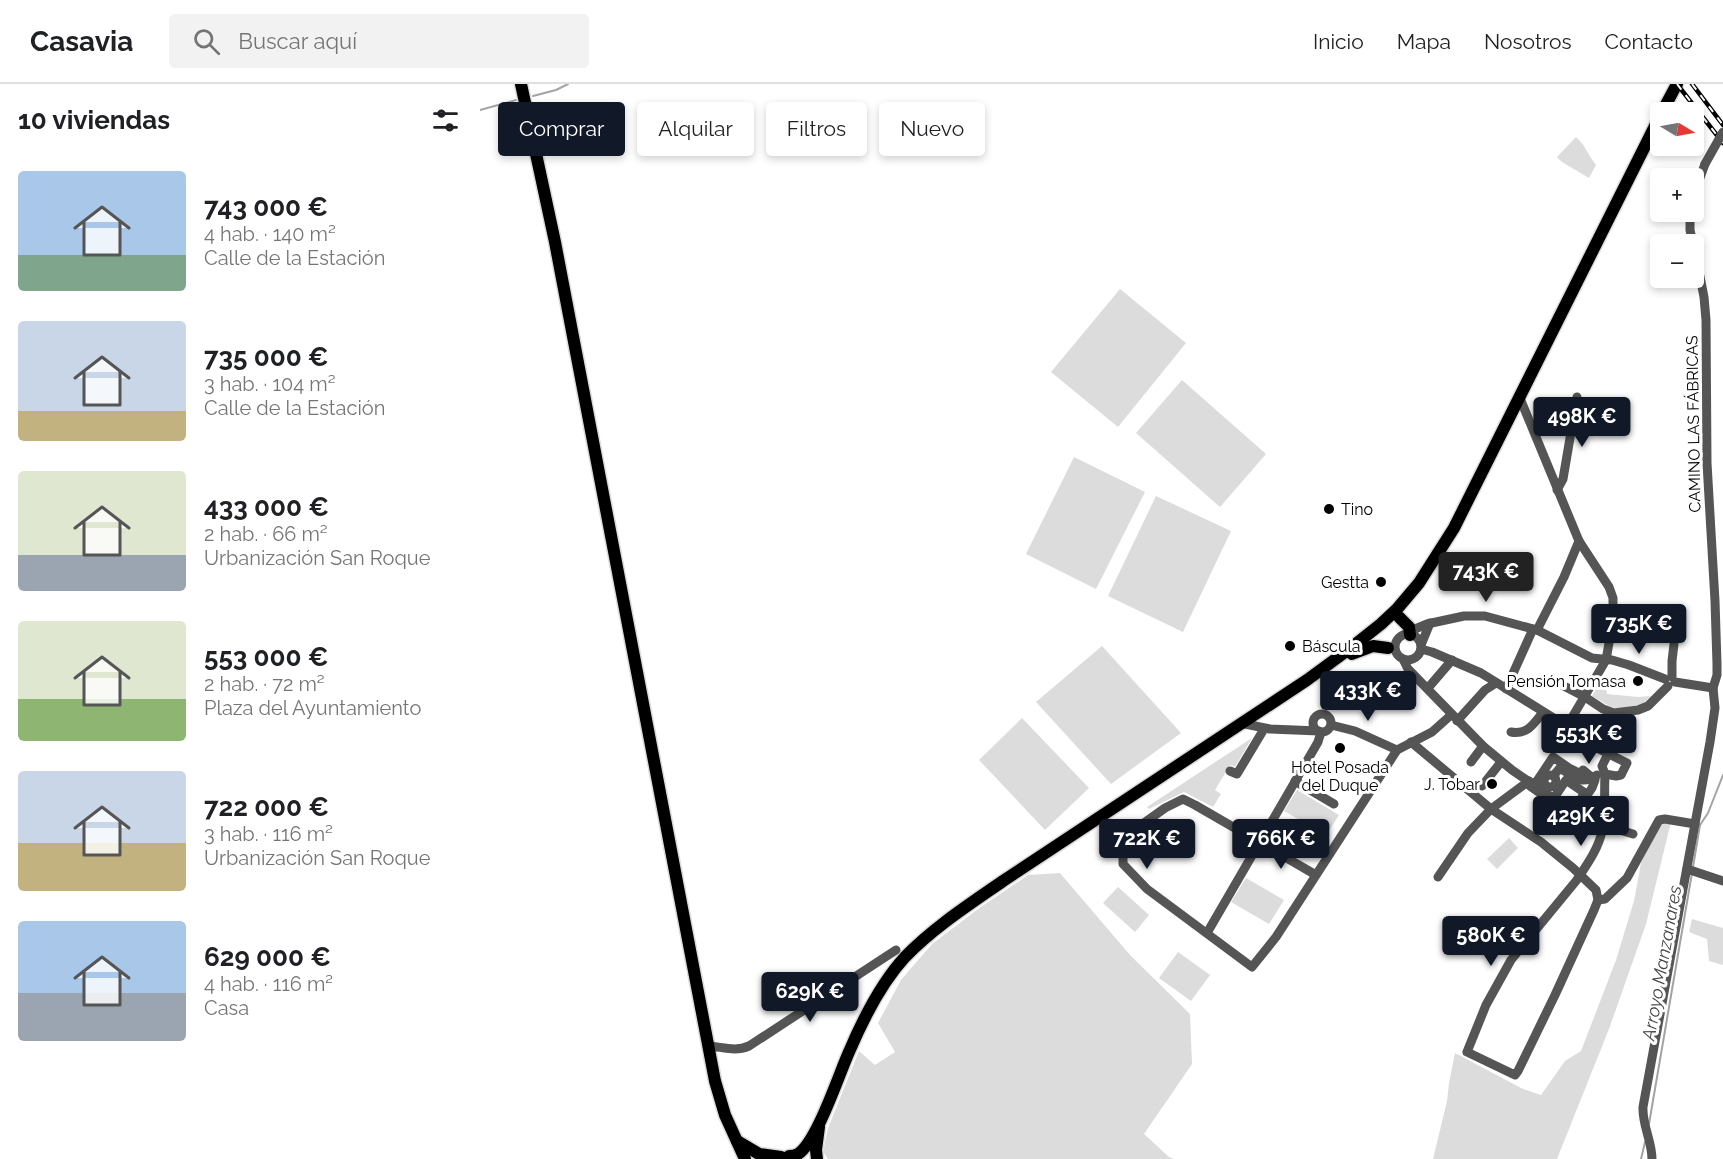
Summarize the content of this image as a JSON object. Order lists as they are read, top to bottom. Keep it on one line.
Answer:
{"streets":{"street":["CAMINO LAS FÁBRICAS"]},"water":["Arroyo Manzanares"],"places":["Tino","Gestta","Báscula","Pensión Tomasa","Hotel Posada del Duque","J. Tobar"],"north":"right","page":{"header":"Casavia","search":"Buscar aquí","nav":["Inicio","Mapa","Nosotros","Contacto"],"heading":"10 viviendas","map_buttons":["+","−"],"chip":["Comprar","Alquilar","Filtros","Nuevo"],"list":[{"name":"743 000 €","note":"4 hab. · 140 m² · Calle de la Estación"},{"name":"735 000 €","note":"3 hab. · 104 m² · Calle de la Estación"},{"name":"433 000 €","note":"2 hab. · 66 m² · Urbanización San Roque"},{"name":"553 000 €","note":"2 hab. · 72 m² · Plaza del Ayuntamiento"},{"name":"722 000 €","note":"3 hab. · 116 m² · Urbanización San Roque"},{"name":"629 000 €","note":"4 hab. · 116 m² · Casa"}],"price":["498K €","743K €","735K €","433K €","553K €","429K €","722K €","766K €","580K €","629K €"]}}
